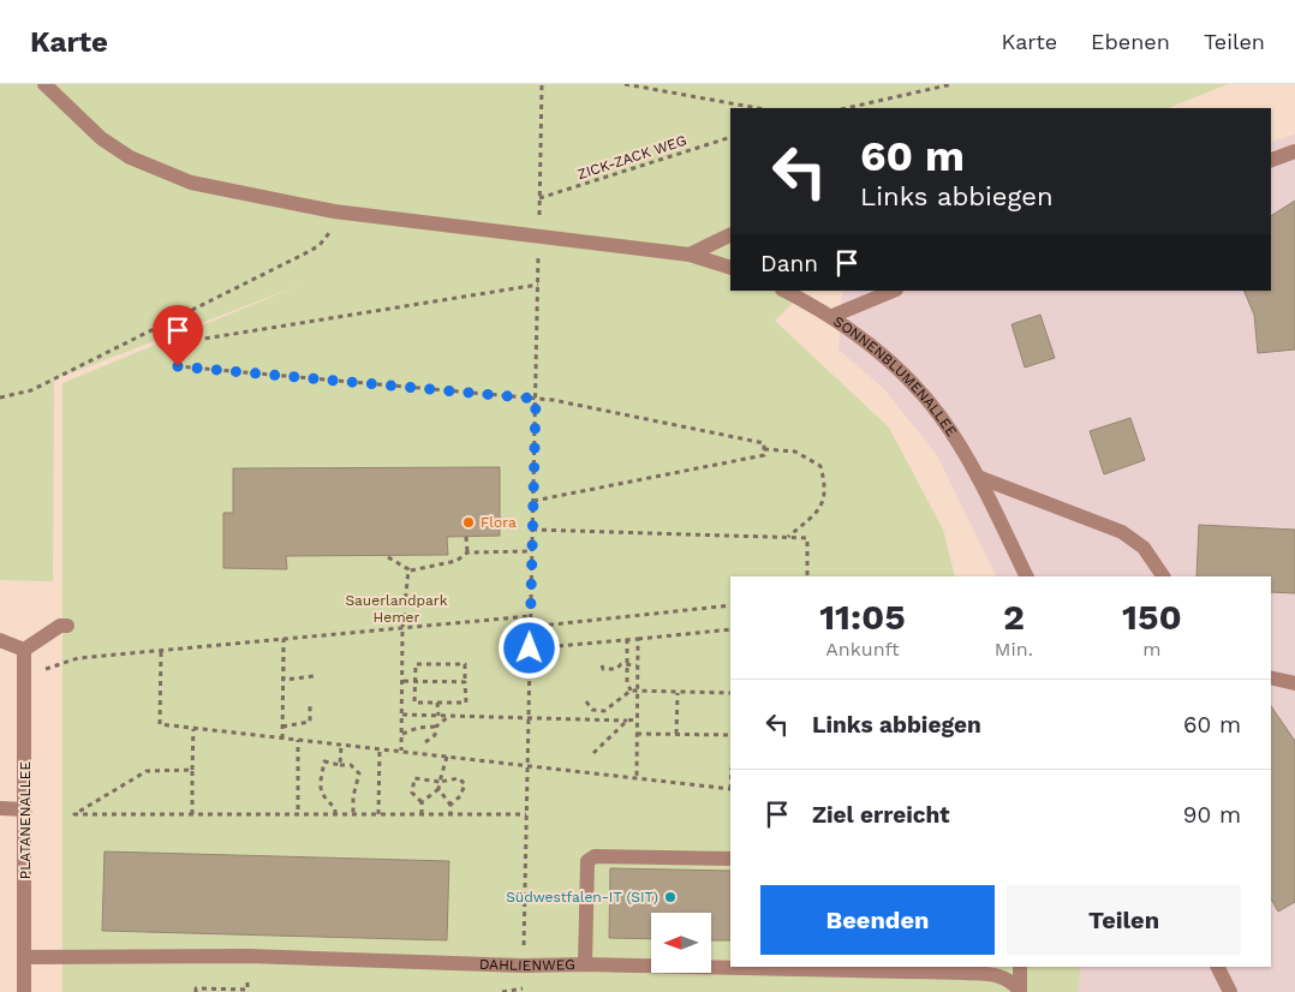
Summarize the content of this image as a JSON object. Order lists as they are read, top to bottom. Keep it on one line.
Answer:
{"streets":{"street":["SONNENBLUMENALLEE","PLATANENALLEE","DAHLIENWEG"],"path":["ZICK-ZACK WEG"]},"crossings":[["PLATANENALLEE","DAHLIENWEG"]],"parks":["Sauerlandpark Hemer"],"places":["Flora","Südwestfalen-IT (SIT)"],"north":"left","page":{"header":"Karte","nav":["Karte","Ebenen","Teilen"],"turn":["60 m","Links abbiegen"],"then":"Dann","eta":["11:05","Ankunft","2","Min.","150","m"],"list":[{"name":"Links abbiegen","value":"60 m"},{"name":"Ziel erreicht","value":"90 m"}],"buttons":["Beenden","Teilen"]}}
